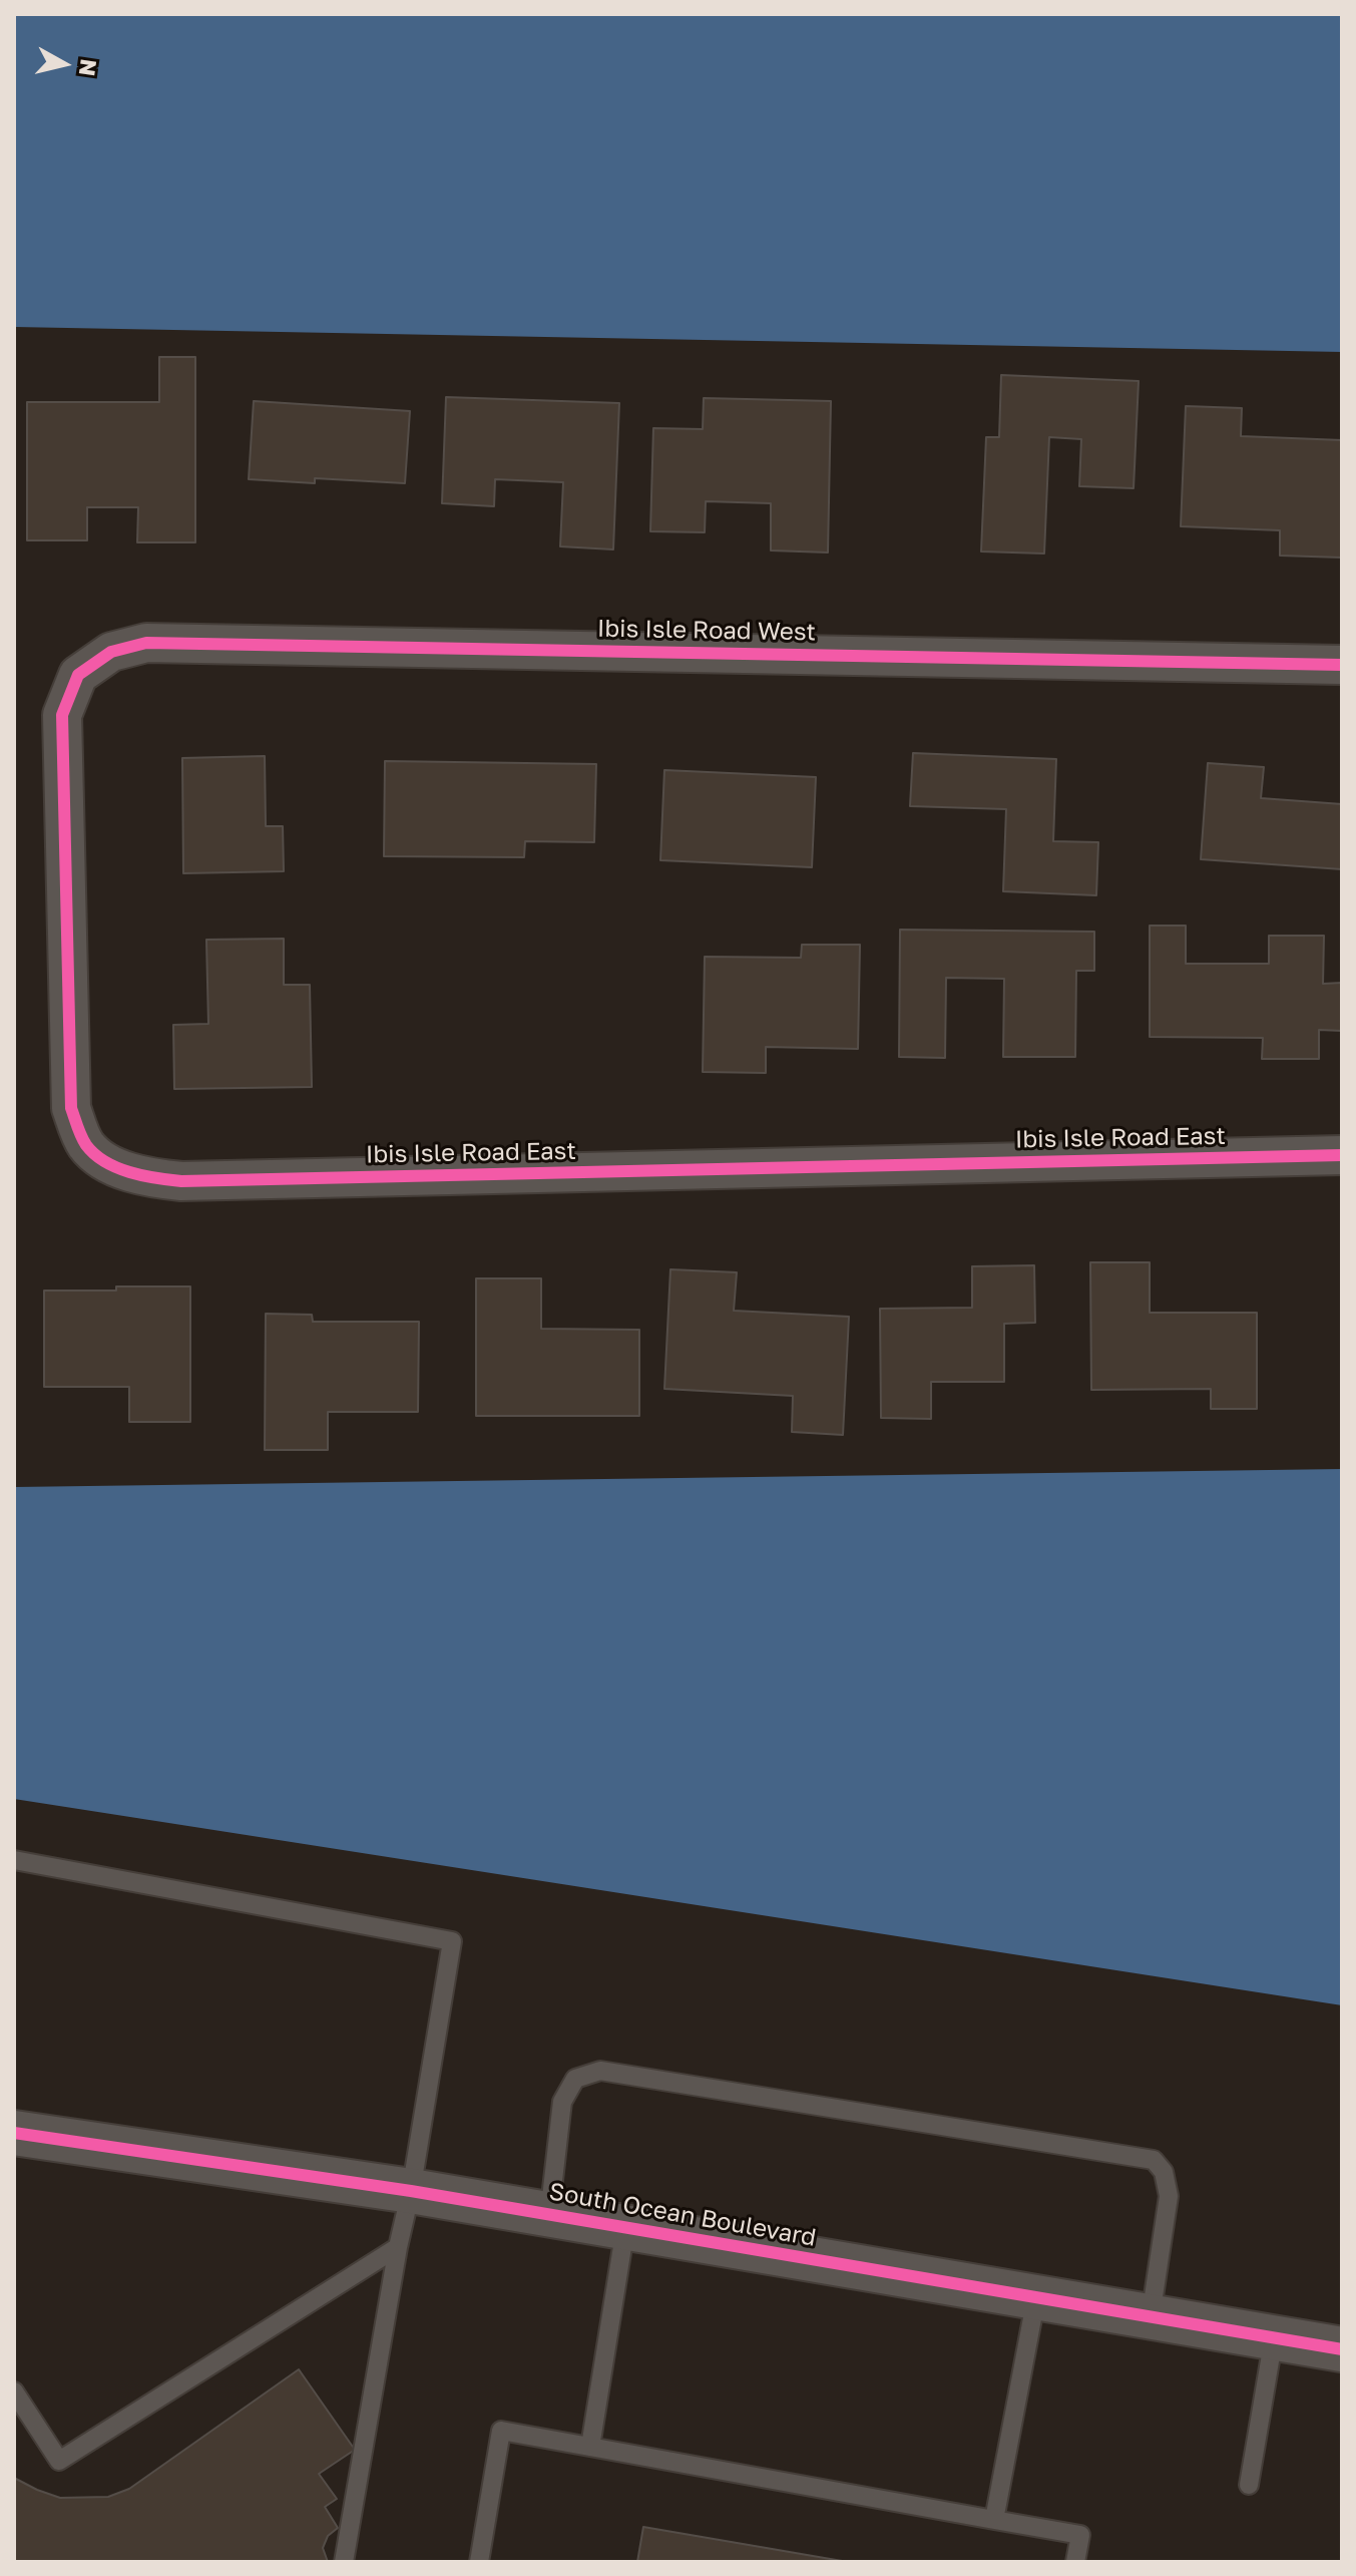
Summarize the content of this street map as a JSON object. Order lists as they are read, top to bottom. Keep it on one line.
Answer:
{"streets":{"main road":["South Ocean Boulevard"],"street":["Ibis Isle Road West","Ibis Isle Road East"]},"crossings":[["Ibis Isle Road West","Ibis Isle Road East"]],"north":"right"}
